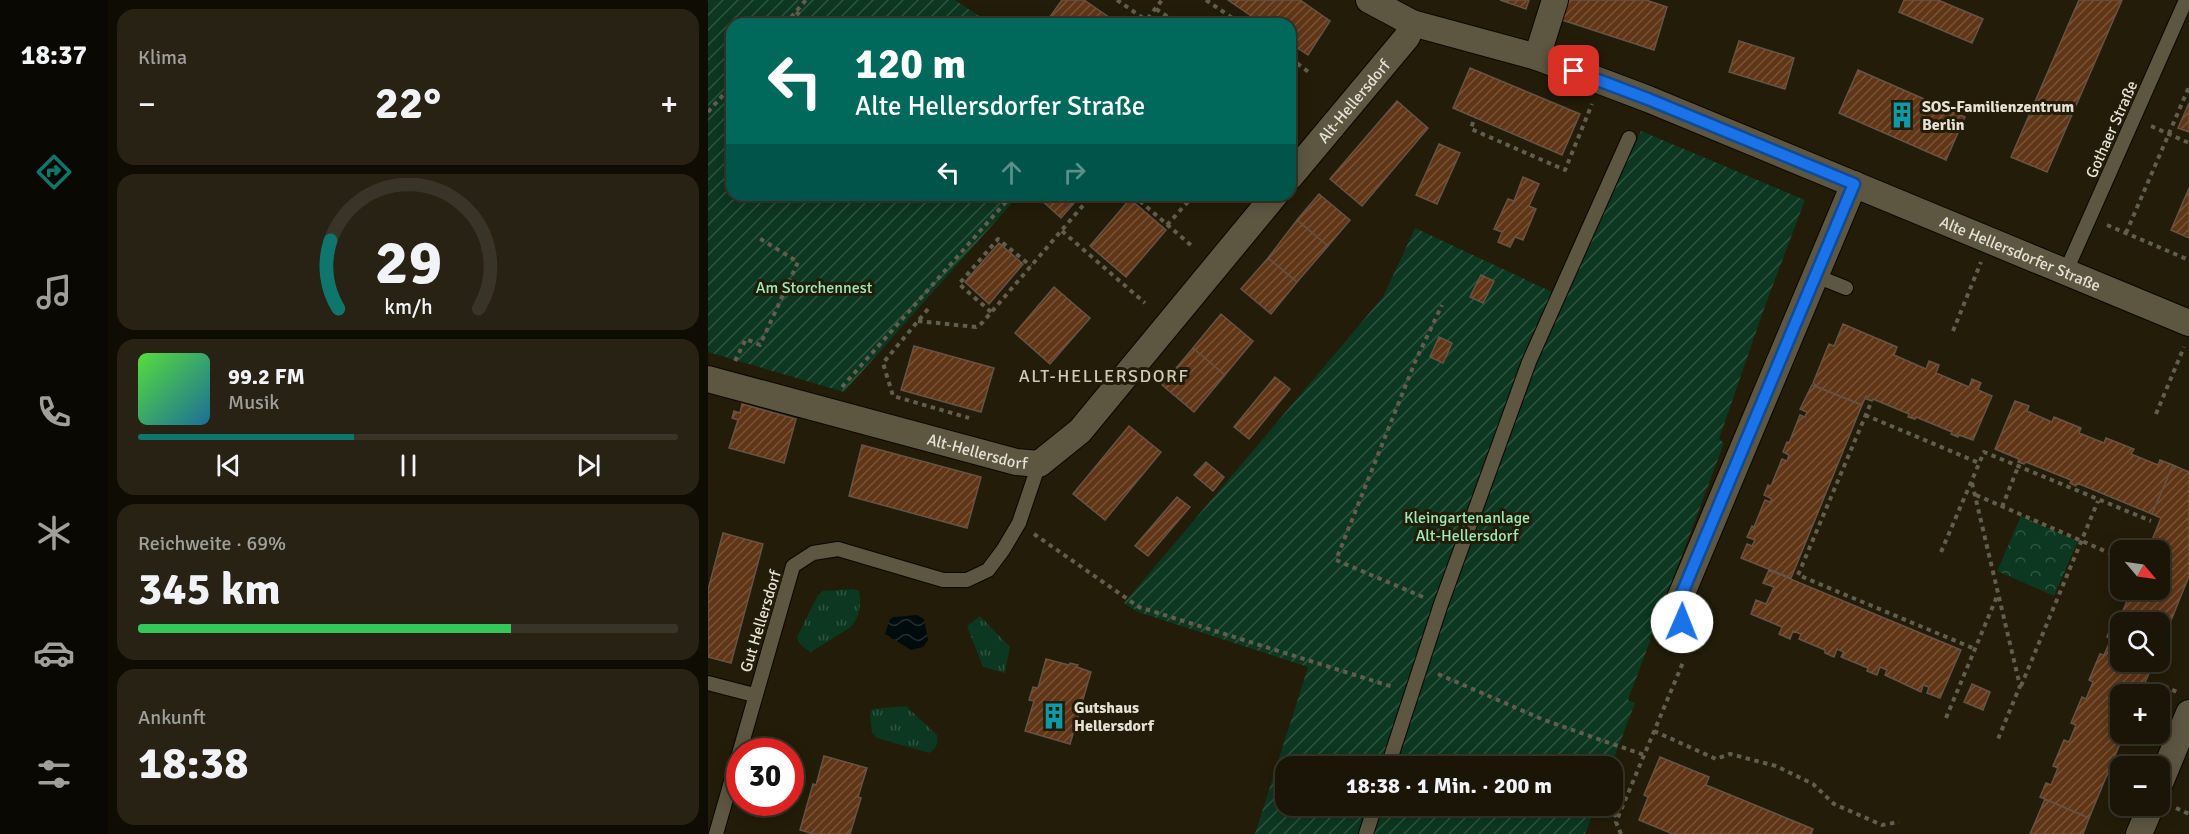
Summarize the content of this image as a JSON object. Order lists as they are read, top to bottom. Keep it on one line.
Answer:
{"streets":{"street":["Alt-Hellersdorf","Alte Hellersdorfer Straße"],"lane":["Gothaer Straße","Gut Hellersdorf"]},"crossings":[["Alt-Hellersdorf","Alte Hellersdorfer Straße"],["Alt-Hellersdorf","Gut Hellersdorf"],["Gothaer Straße","Alte Hellersdorfer Straße"]],"districts":["ALT-HELLERSDORF"],"parks":["Am Storchennest","Kleingartenanlage Alt-Hellersdorf"],"places":{"building":["SOS-Familienzentrum Berlin","Gutshaus Hellersdorf"]},"north":"bottom right","page":{"tabs":"18:37","tile":["Klima",["Reichweite · 69%","345 km"],["Ankunft","18:38"]],"turn":["120 m","Alte Hellersdorfer Straße"],"heat":["−","22°","+"],"song":["99.2 FM","Musik"],"map_buttons":["+","−"],"limit":"30","trip":"18:38 · 1 Min. · 200 m","gauge":["29","km/h"]}}
